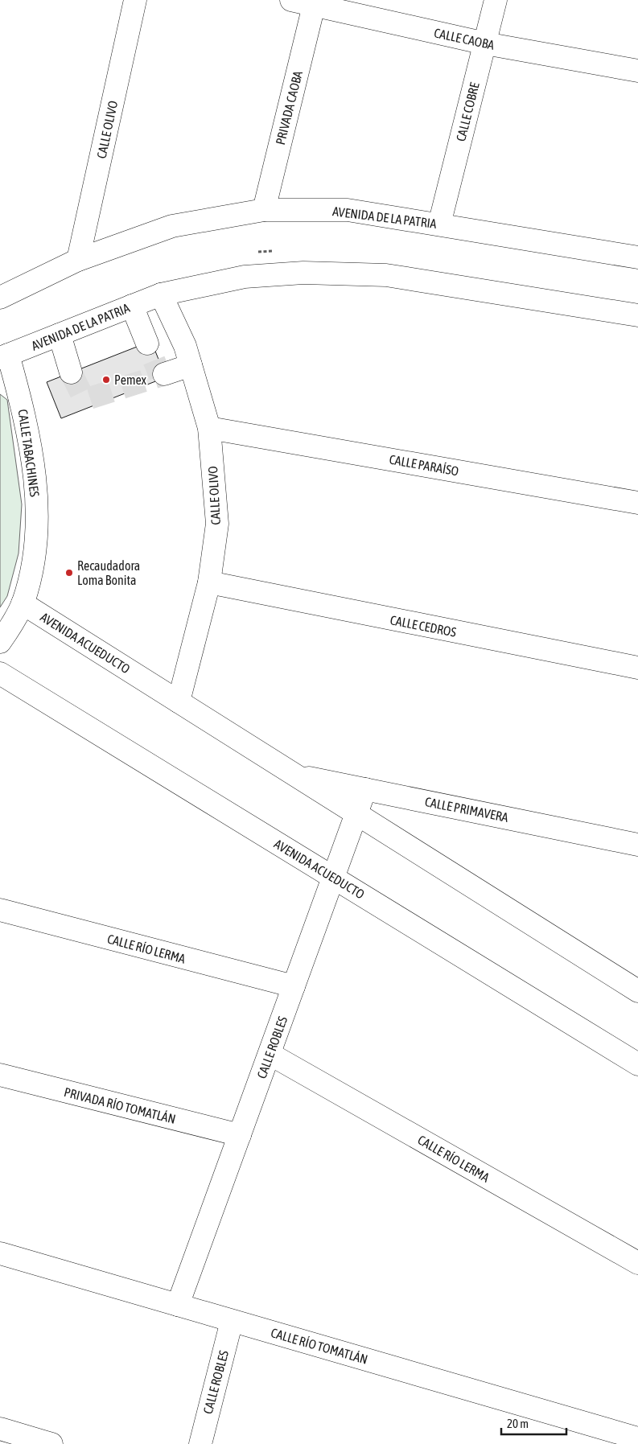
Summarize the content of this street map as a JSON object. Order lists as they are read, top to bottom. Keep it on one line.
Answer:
{"streets":{"street":["CALLE CAOBA","PRIVADA CAOBA","CALLE COBRE","CALLE OLIVO","AVENIDA DE LA PATRIA","CALLE TABACHINES","CALLE PARAÍSO","CALLE CEDROS","AVENIDA ACUEDUCTO","CALLE PRIMAVERA","CALLE RÍO LERMA","CALLE ROBLES","PRIVADA RÍO TOMATLÁN","CALLE RÍO TOMATLÁN"]},"crossings":[["CALLE CAOBA","PRIVADA CAOBA"],["CALLE CAOBA","CALLE COBRE"],["PRIVADA CAOBA","AVENIDA DE LA PATRIA"],["CALLE COBRE","AVENIDA DE LA PATRIA"],["CALLE OLIVO","AVENIDA DE LA PATRIA"],["CALLE OLIVO","CALLE PARAÍSO"],["CALLE OLIVO","CALLE CEDROS"],["CALLE OLIVO","AVENIDA ACUEDUCTO"],["AVENIDA DE LA PATRIA","CALLE TABACHINES"],["CALLE TABACHINES","AVENIDA ACUEDUCTO"],["AVENIDA ACUEDUCTO","CALLE PRIMAVERA"],["AVENIDA ACUEDUCTO","CALLE ROBLES"],["CALLE PRIMAVERA","CALLE ROBLES"],["CALLE RÍO LERMA","CALLE ROBLES"],["CALLE ROBLES","PRIVADA RÍO TOMATLÁN"],["CALLE ROBLES","CALLE RÍO TOMATLÁN"]],"places":["Pemex","Recaudadora Loma Bonita"],"scale_bar":"20 m"}
